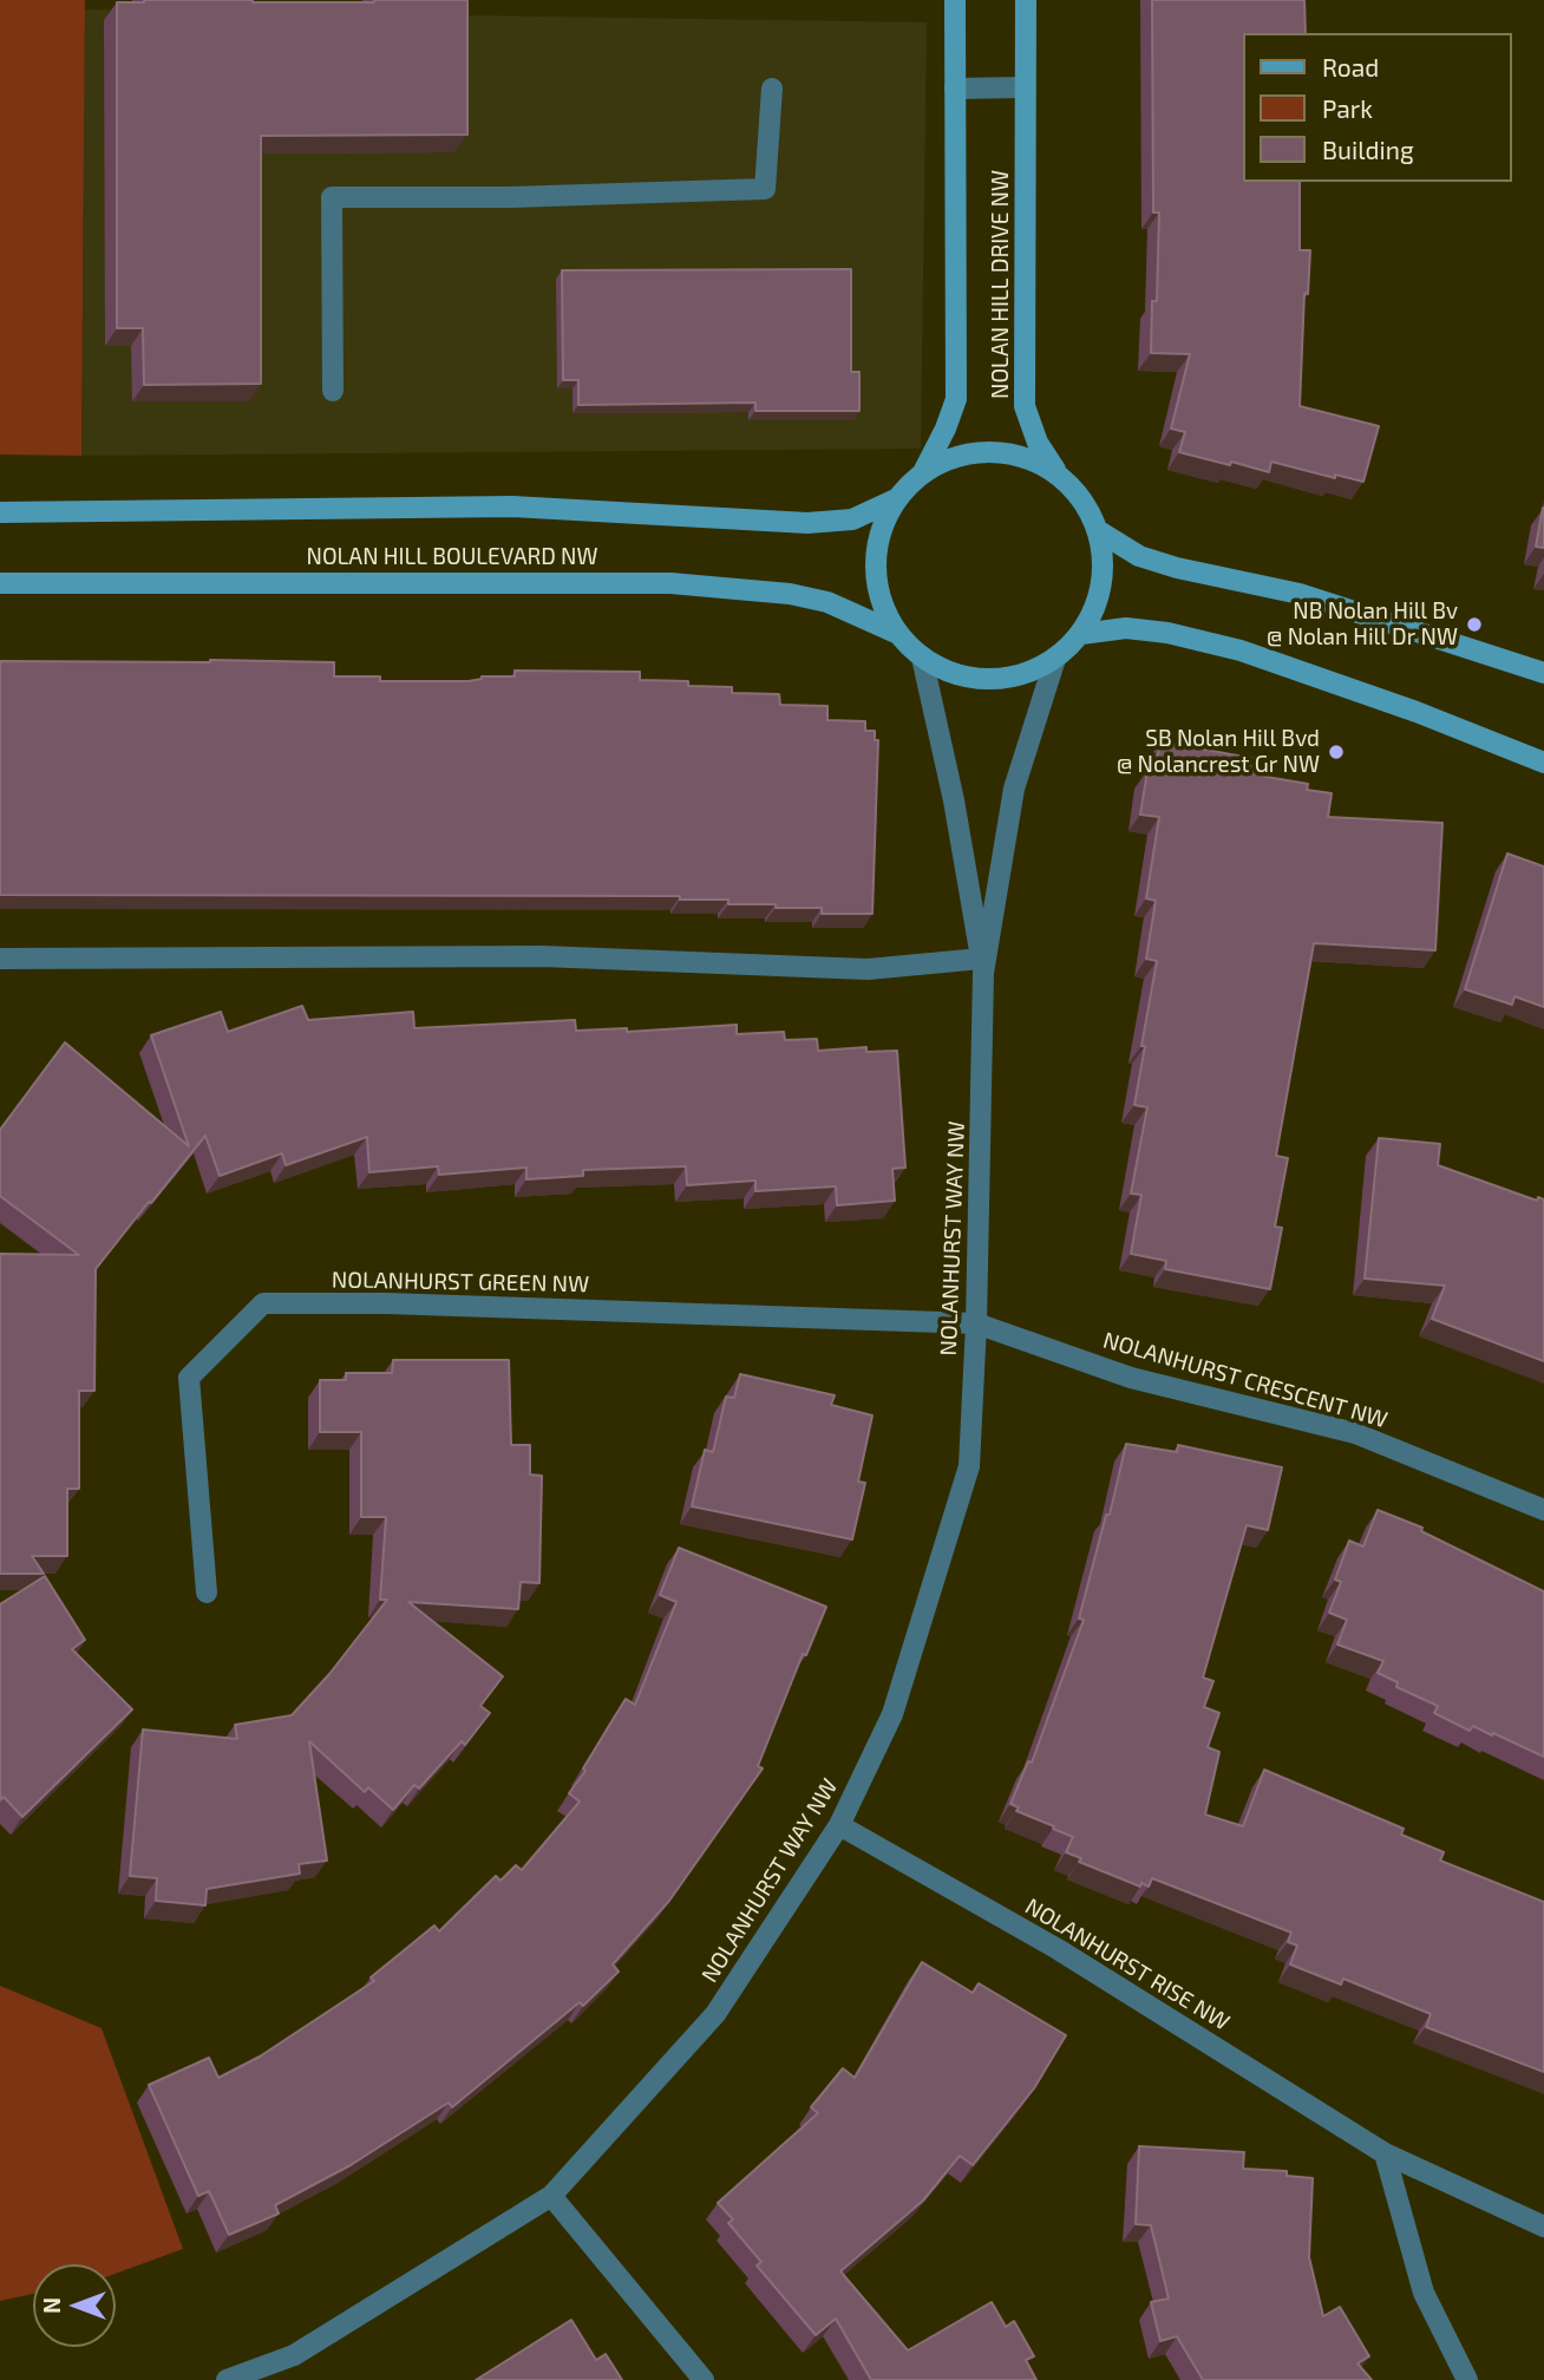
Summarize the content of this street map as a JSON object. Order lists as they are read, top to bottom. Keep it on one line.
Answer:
{"streets":{"street":["NOLAN HILL DRIVE NW","NOLAN HILL BOULEVARD NW","NOLANHURST WAY NW","NOLANHURST GREEN NW","NOLANHURST CRESCENT NW","NOLANHURST RISE NW"]},"crossings":[["NOLAN HILL DRIVE NW","NOLAN HILL BOULEVARD NW"],["NOLAN HILL DRIVE NW","NOLANHURST WAY NW"],["NOLAN HILL BOULEVARD NW","NOLANHURST WAY NW"],["NOLANHURST WAY NW","NOLANHURST GREEN NW"],["NOLANHURST WAY NW","NOLANHURST CRESCENT NW"],["NOLANHURST WAY NW","NOLANHURST RISE NW"],["NOLANHURST GREEN NW","NOLANHURST CRESCENT NW"]],"places":["NB Nolan Hill Bv @ Nolan Hill Dr NW","SB Nolan Hill Bvd @ Nolancrest Gr NW"],"legend":["Road","Park","Building"],"north":"left"}
